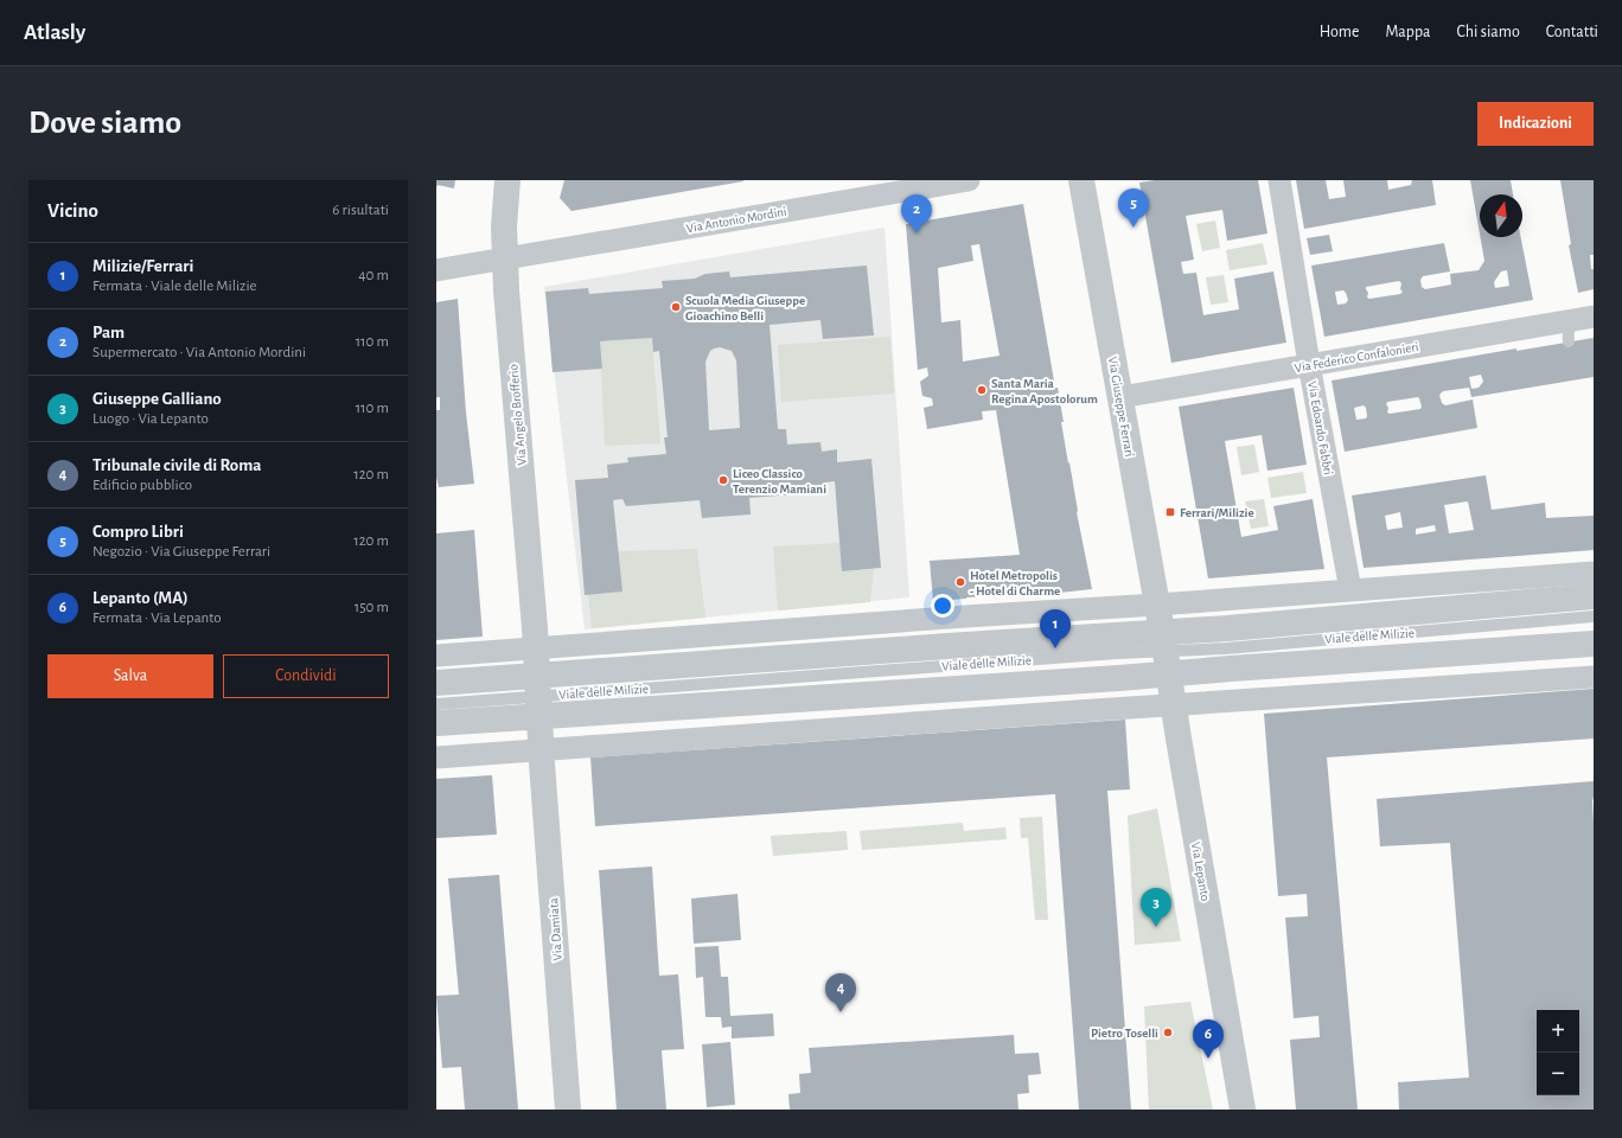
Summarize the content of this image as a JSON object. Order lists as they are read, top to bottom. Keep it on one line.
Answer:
{"streets":{"street":["Via Antonio Mordini","Via Federico Confalonieri","Via Giuseppe Ferrari","Via Angelo Brofferio","Via Edoardo Fabbri","Viale delle Milizie","Via Lepanto","Via Damiata"]},"crossings":[["Via Antonio Mordini","Via Angelo Brofferio"],["Via Federico Confalonieri","Via Giuseppe Ferrari"],["Via Federico Confalonieri","Via Edoardo Fabbri"],["Via Giuseppe Ferrari","Viale delle Milizie"],["Via Giuseppe Ferrari","Via Lepanto"],["Via Angelo Brofferio","Viale delle Milizie"],["Via Angelo Brofferio","Via Damiata"],["Viale delle Milizie","Via Lepanto"],["Viale delle Milizie","Via Damiata"]],"places":{"other":["Scuola Media Giuseppe Gioachino Belli","Santa Maria Regina Apostolorum","Liceo Classico Terenzio Mamiani","Hotel Metropolis - Hotel di Charme","Pietro Toselli"],"transit":["Ferrari/Milizie"]},"north":"top","page":{"header":"Atlasly","nav":["Home","Mappa","Chi siamo","Contatti"],"buttons":["Indicazioni",["Salva","Condividi"]],"title":"Dove siamo","heading":["Vicino","6 risultati"],"pins":["5","2","1","3","4","6"],"list":[{"mark":"1","name":"Milizie/Ferrari","note":"Fermata · Viale delle Milizie","value":"40 m"},{"mark":"2","name":"Pam","note":"Supermercato · Via Antonio Mordini","value":"110 m"},{"mark":"3","name":"Giuseppe Galliano","note":"Luogo · Via Lepanto","value":"110 m"},{"mark":"4","name":"Tribunale civile di Roma","note":"Edificio pubblico","value":"120 m"},{"mark":"5","name":"Compro Libri","note":"Negozio · Via Giuseppe Ferrari","value":"120 m"},{"mark":"6","name":"Lepanto (MA)","note":"Fermata · Via Lepanto","value":"150 m"}],"map_buttons":["+","−"]}}
